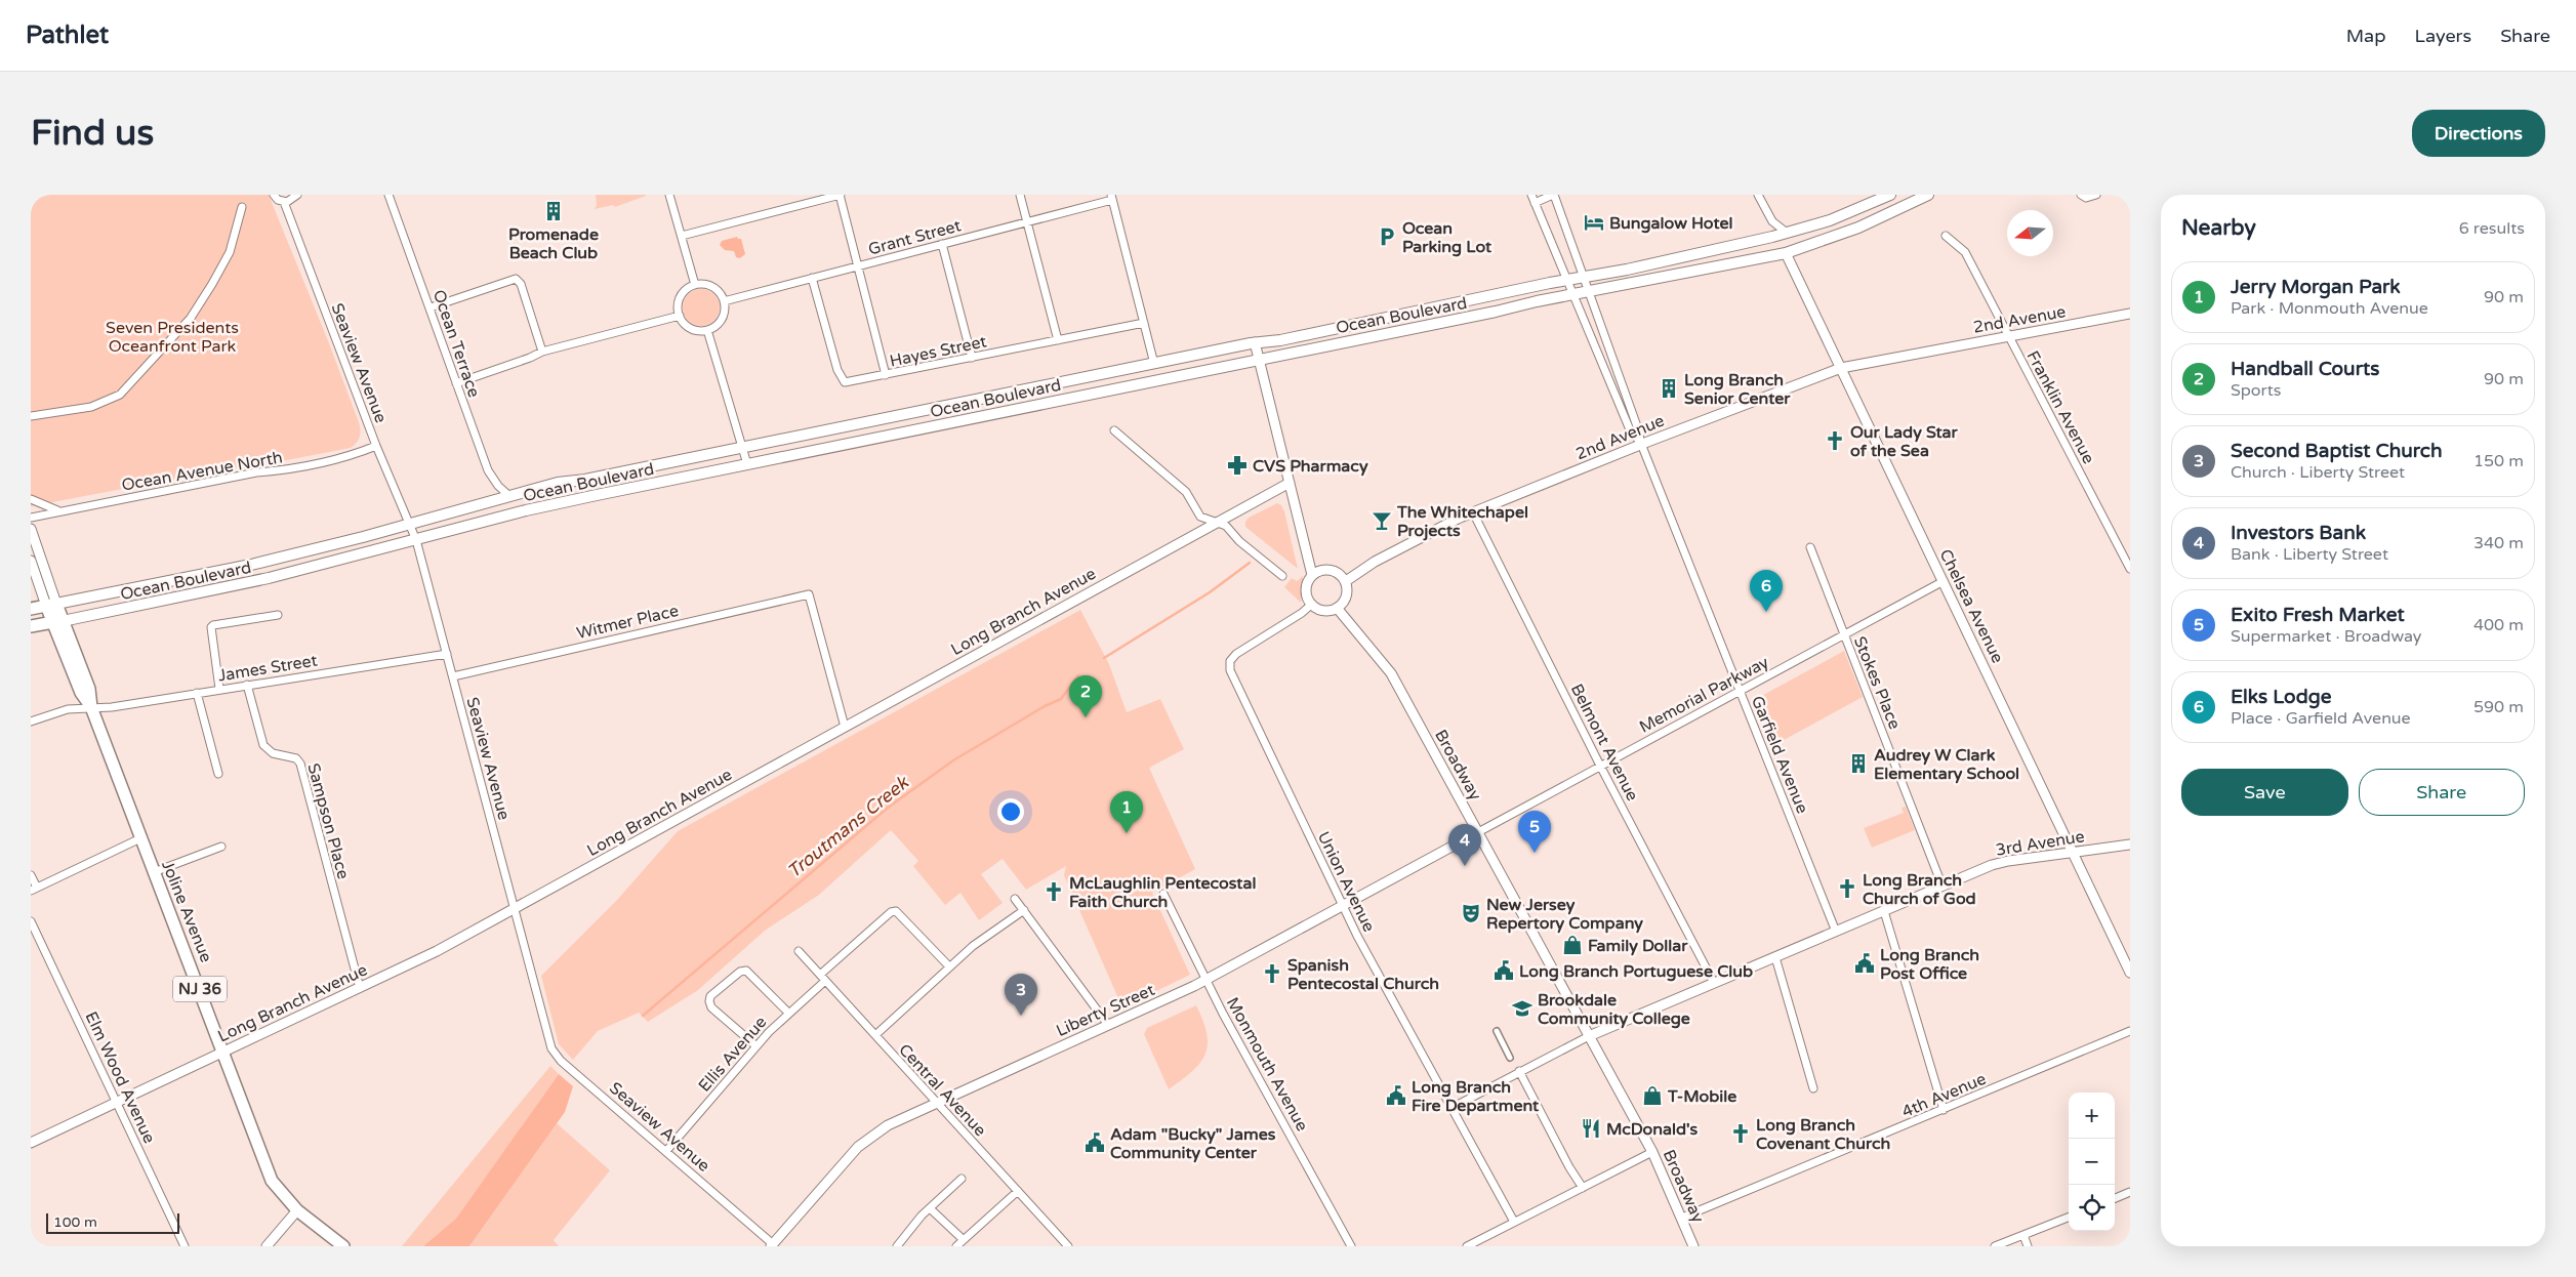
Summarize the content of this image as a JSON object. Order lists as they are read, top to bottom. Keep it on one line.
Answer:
{"streets":{"main road":["Ocean Boulevard","Joline Avenue","NJ 36"],"street":["Grant Street","2nd Avenue","Ocean Terrace","Hayes Street","Seaview Avenue","Franklin Avenue","Ocean Avenue North","Chelsea Avenue","Long Branch Avenue","Witmer Place","James Street","Stokes Place","Memorial Parkway","Belmont Avenue","Garfield Avenue","Broadway","Sampson Place","3rd Avenue","Union Avenue","Liberty Street","Ellis Avenue","Monmouth Avenue","Elm Wood Avenue","Central Avenue","4th Avenue"]},"crossings":[["Grant Street","Hayes Street"],["Ocean Boulevard","Ocean Terrace"],["Ocean Boulevard","Seaview Avenue"],["Ocean Boulevard","Chelsea Avenue"],["Ocean Boulevard","Garfield Avenue"],["Ocean Boulevard","Joline Avenue"],["2nd Avenue","Franklin Avenue"],["2nd Avenue","Chelsea Avenue"],["2nd Avenue","Belmont Avenue"],["2nd Avenue","Garfield Avenue"],["2nd Avenue","Broadway"],["2nd Avenue","Union Avenue"],["Seaview Avenue","Ocean Avenue North"],["Seaview Avenue","Long Branch Avenue"],["Seaview Avenue","Witmer Place"],["Seaview Avenue","James Street"],["Seaview Avenue","Liberty Street"],["Seaview Avenue","Ellis Avenue"],["Chelsea Avenue","Memorial Parkway"],["Chelsea Avenue","3rd Avenue"],["Long Branch Avenue","Witmer Place"],["Long Branch Avenue","Sampson Place"],["Long Branch Avenue","Joline Avenue"],["Long Branch Avenue","Elm Wood Avenue"],["James Street","Sampson Place"],["James Street","Joline Avenue"],["Stokes Place","Memorial Parkway"],["Stokes Place","3rd Avenue"],["Memorial Parkway","Belmont Avenue"],["Memorial Parkway","Garfield Avenue"],["Memorial Parkway","Broadway"],["Memorial Parkway","Liberty Street"],["Belmont Avenue","3rd Avenue"],["Garfield Avenue","3rd Avenue"],["Broadway","3rd Avenue"],["Broadway","Union Avenue"],["Broadway","Liberty Street"],["Broadway","4th Avenue"],["Union Avenue","Liberty Street"],["Liberty Street","Monmouth Avenue"],["Liberty Street","Central Avenue"],["Ellis Avenue","Central Avenue"]],"water":["Troutmans Creek"],"parks":["Seven Presidents Oceanfront Park"],"places":{"building":["Promenade Beach Club","Long Branch Senior Center","Audrey W Clark Elementary School"],"hotel":["Bungalow Hotel"],"parking":["Ocean Parking Lot"],"church":["Our Lady Star of the Sea","Long Branch Church of God","McLaughlin Pentecostal Faith Church","Spanish Pentecostal Church","Long Branch Covenant Church"],"pharmacy":["CVS Pharmacy"],"bar":["The Whitechapel Projects"],"theatre":["New Jersey Repertory Company"],"shop":["Family Dollar","T-Mobile"],"public building":["Long Branch Post Office","Long Branch Portuguese Club","Long Branch Fire Department","Adam \"Bucky\" James Community Center"],"school or university":["Brookdale Community College"],"restaurant":["McDonald's"]},"scale_bar":"100 m","north":"left","page":{"header":"Pathlet","nav":["Map","Layers","Share"],"buttons":["Directions",["Save","Share"]],"title":"Find us","heading":["Nearby","6 results"],"list":[{"mark":"1","name":"Jerry Morgan Park","note":"Park · Monmouth Avenue","value":"90 m"},{"mark":"2","name":"Handball Courts","note":"Sports","value":"90 m"},{"mark":"3","name":"Second Baptist Church","note":"Church · Liberty Street","value":"150 m"},{"mark":"4","name":"Investors Bank","note":"Bank · Liberty Street","value":"340 m"},{"mark":"5","name":"Exito Fresh Market","note":"Supermarket · Broadway","value":"400 m"},{"mark":"6","name":"Elks Lodge","note":"Place · Garfield Avenue","value":"590 m"}],"pins":["6","2","1","5","4","3"],"map_buttons":["+","−"],"scale":"100 m"}}
